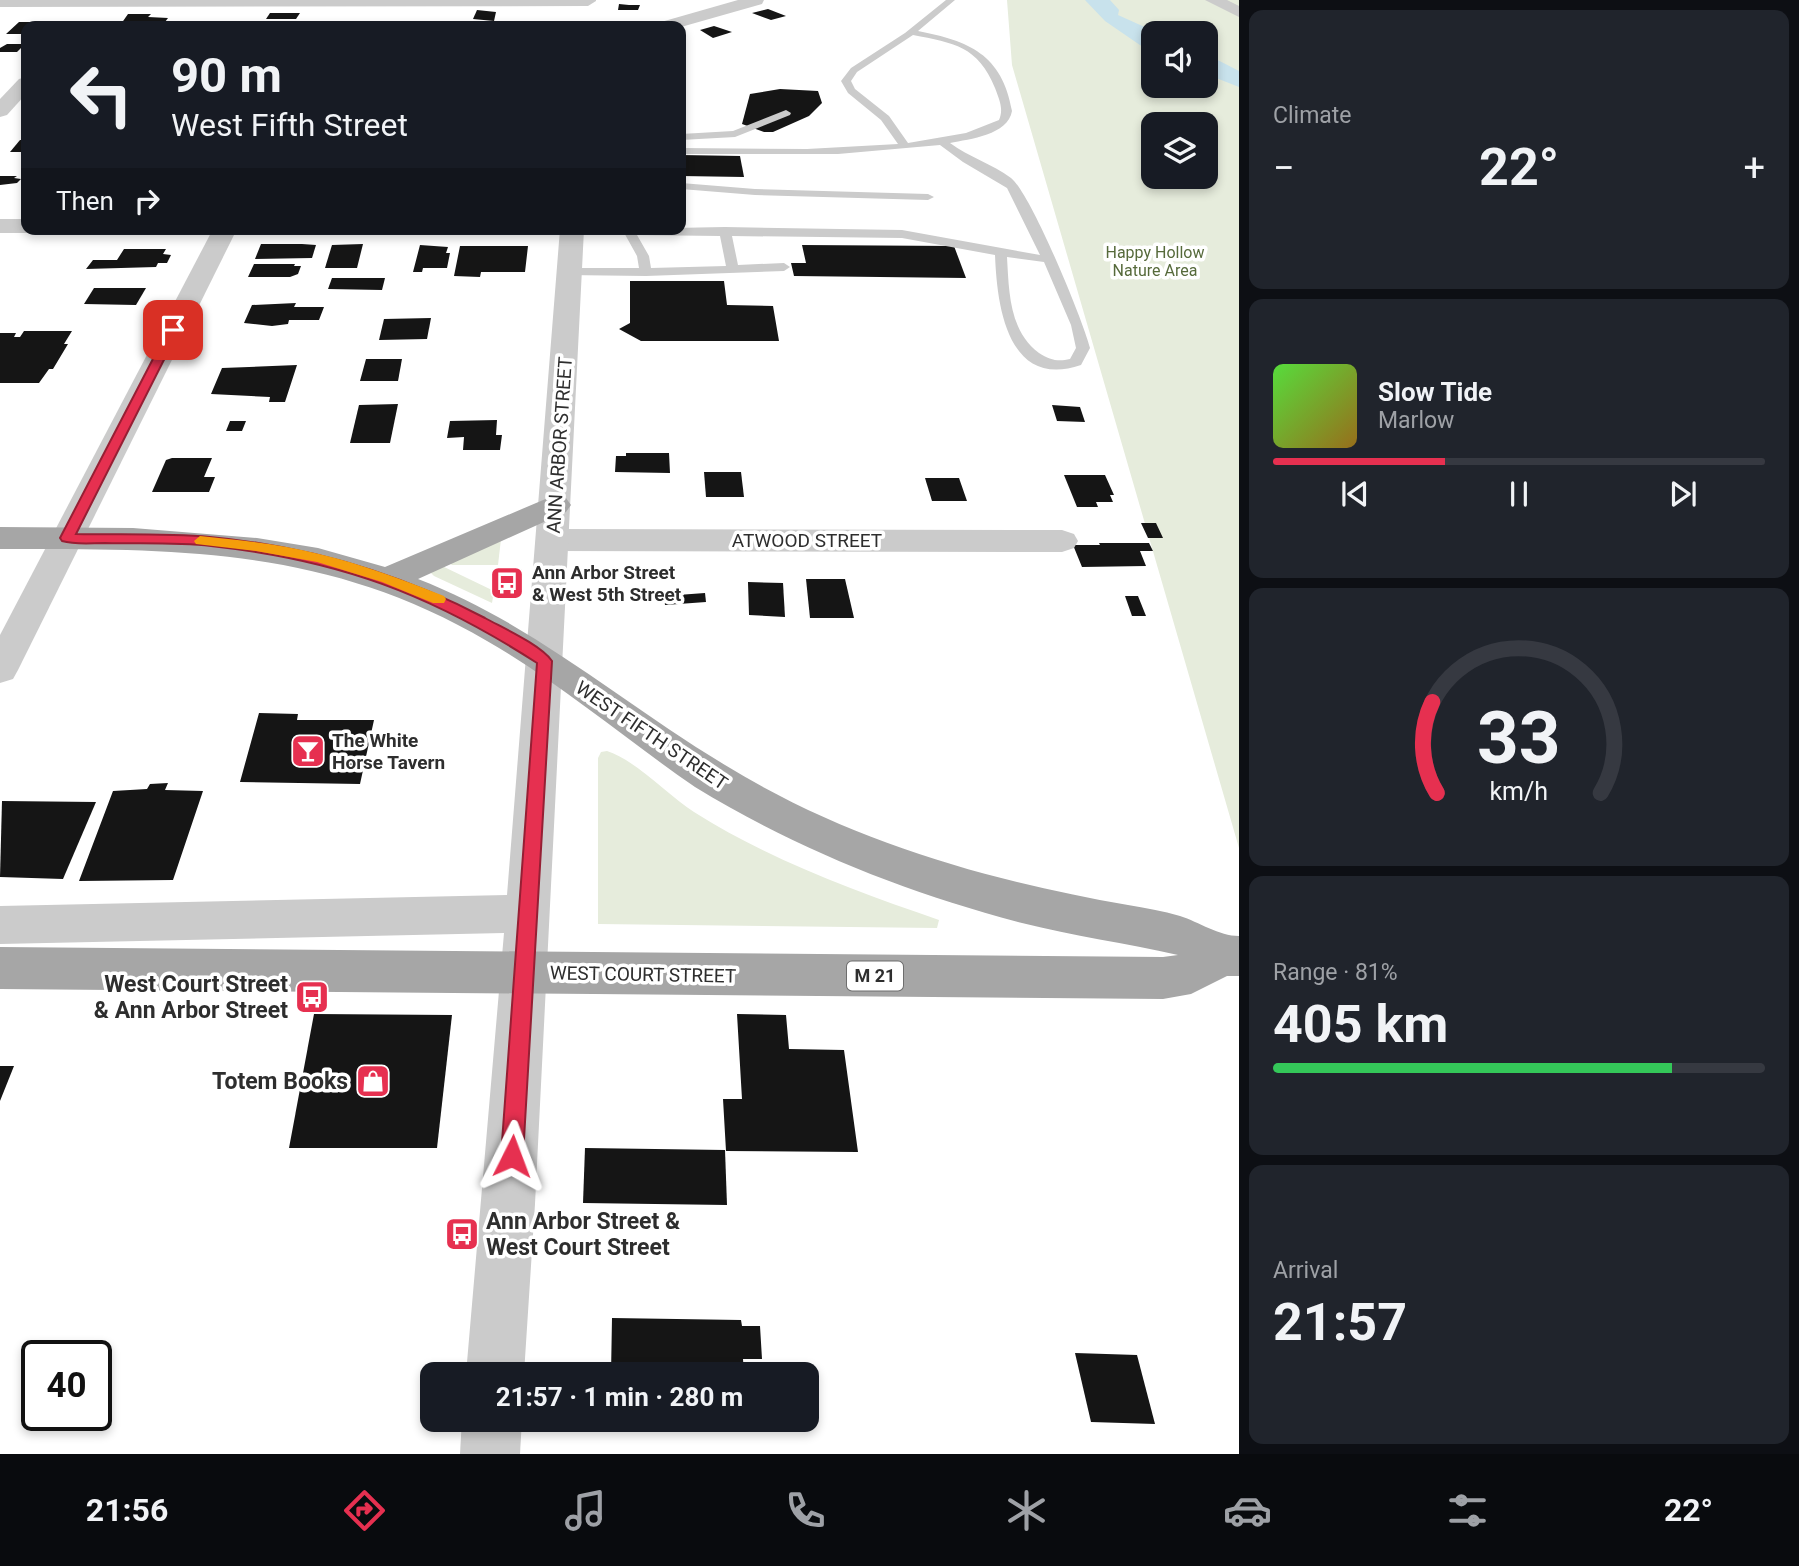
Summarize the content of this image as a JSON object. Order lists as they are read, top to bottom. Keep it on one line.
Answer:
{"streets":{"main road":["WEST FIFTH STREET","WEST COURT STREET","M 21"],"street":["ANN ARBOR STREET","ATWOOD STREET"]},"crossings":[["ANN ARBOR STREET","ATWOOD STREET"],["ANN ARBOR STREET","WEST FIFTH STREET"],["ANN ARBOR STREET","WEST COURT STREET"],["WEST FIFTH STREET","WEST COURT STREET"]],"parks":["Happy Hollow Nature Area"],"places":{"bus stop":["Ann Arbor Street & West 5th Street","West Court Street & Ann Arbor Street","Ann Arbor Street & West Court Street"],"bar":["The White Horse Tavern"],"shop":["Totem Books"]},"page":{"tile":["Climate",["Range · 81%","405 km"],["Arrival","21:57"]],"turn":["90 m","West Fifth Street"],"heat":["−","22°","+"],"then":"Then","song":["Slow Tide","Marlow"],"limit":"40","trip":"21:57 · 1 min · 280 m","tabs":["21:56","22°"],"gauge":["33","km/h"]}}
